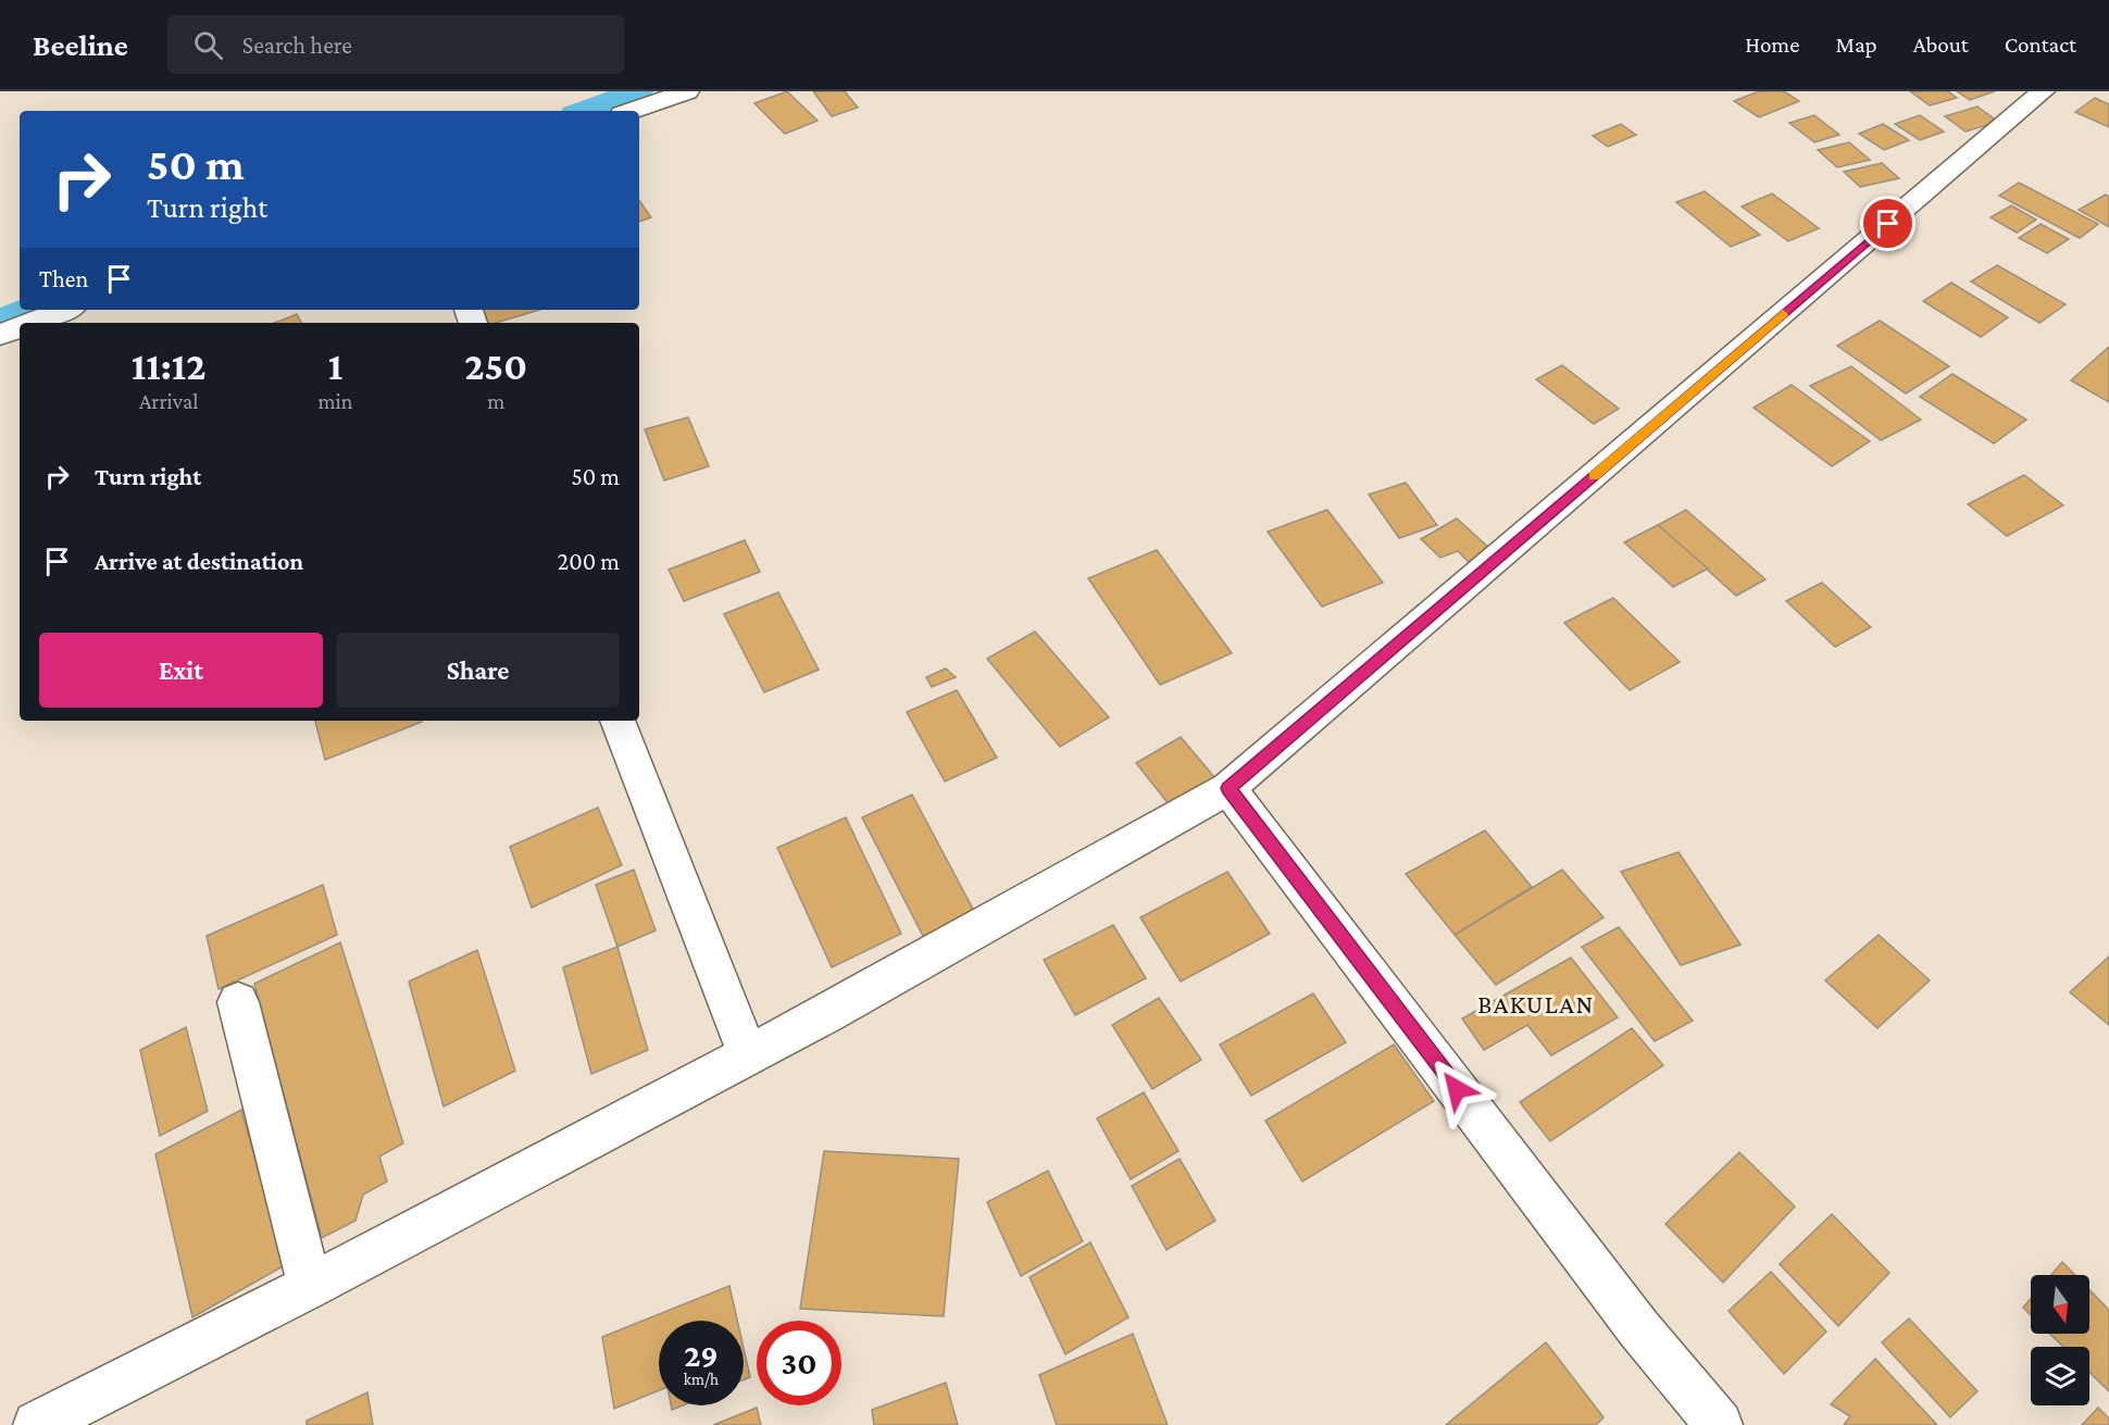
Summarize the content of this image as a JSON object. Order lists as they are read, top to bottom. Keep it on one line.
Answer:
{"districts":["BAKULAN"],"north":"bottom","page":{"header":"Beeline","search":"Search here","nav":["Home","Map","About","Contact"],"turn":["50 m","Turn right"],"then":"Then","eta":["11:12","Arrival","1","min","250","m"],"list":[{"name":"Turn right","value":"50 m"},{"name":"Arrive at destination","value":"200 m"}],"buttons":["Exit","Share"],"speed":"29 km/h","limit":"30"}}
